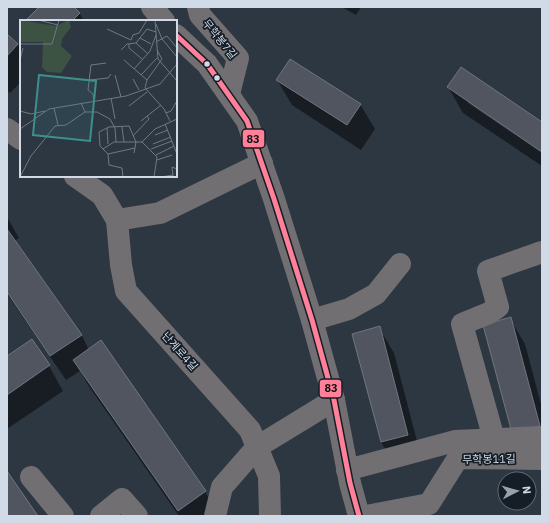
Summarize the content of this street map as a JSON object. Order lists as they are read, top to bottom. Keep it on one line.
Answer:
{"streets":{"street":["무학봉7길","난계로4길","무학봉11길"]},"lines":["transit line 83"],"north":"right"}
